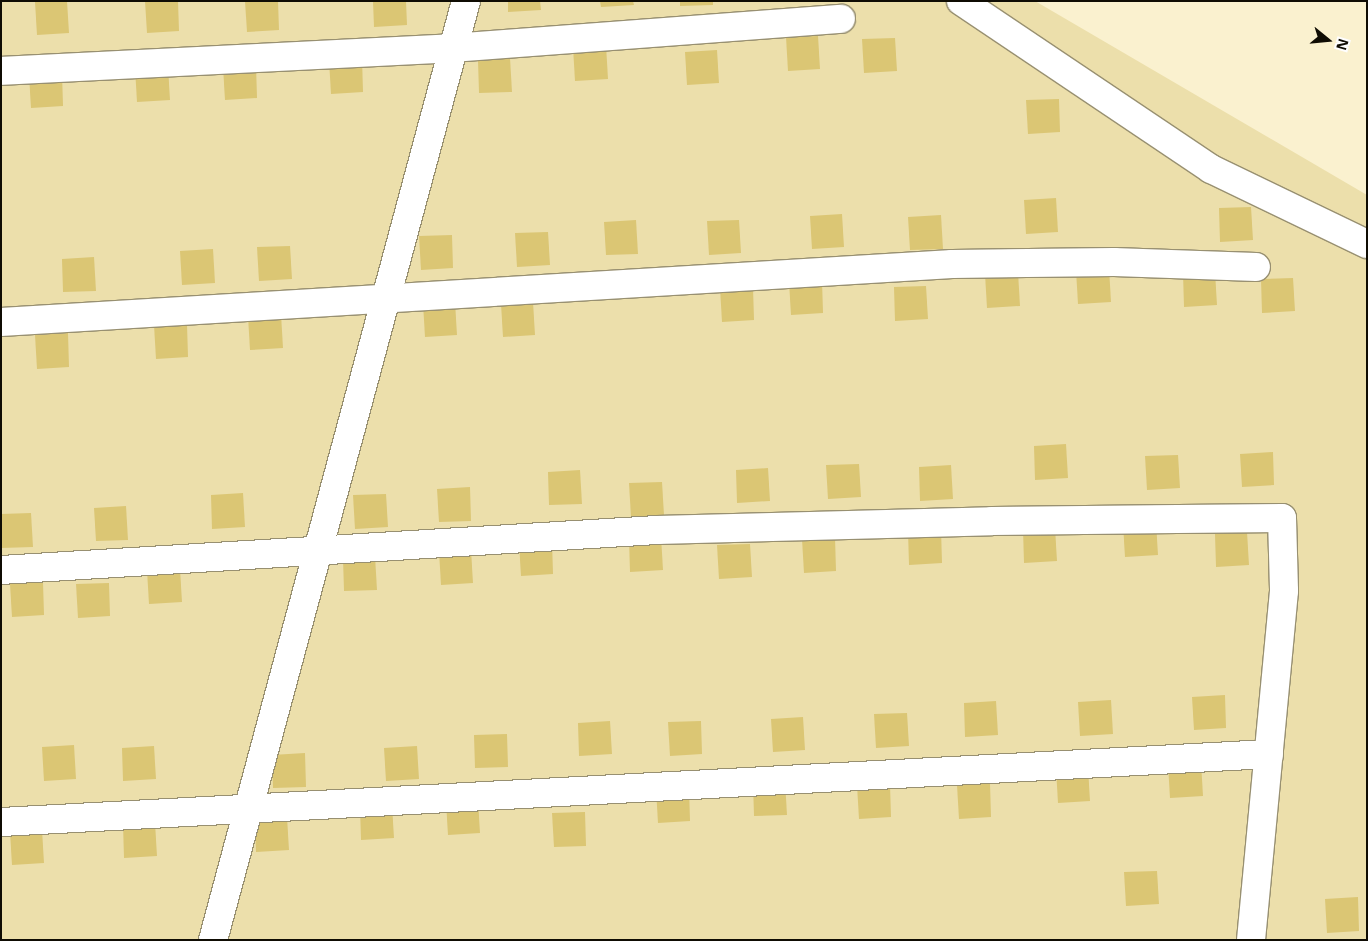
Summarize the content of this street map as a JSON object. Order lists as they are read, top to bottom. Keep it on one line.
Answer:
{"north":"right"}
